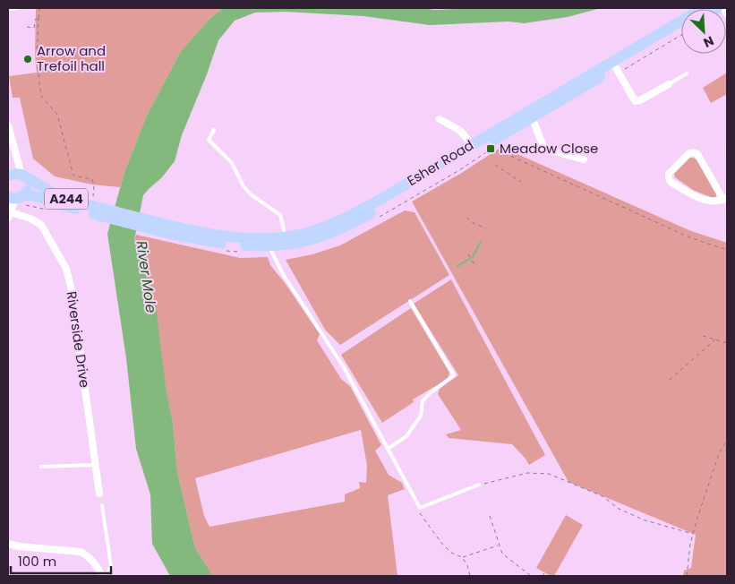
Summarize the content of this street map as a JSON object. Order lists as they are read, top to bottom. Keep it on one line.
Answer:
{"streets":{"main road":["Esher Road","A244"],"street":["Riverside Drive"]},"crossings":[["Esher Road","A244"]],"water":["River Mole"],"places":{"other":["Arrow and Trefoil hall"],"transit":["Meadow Close"]},"scale_bar":"100 m","north":"bottom right"}
